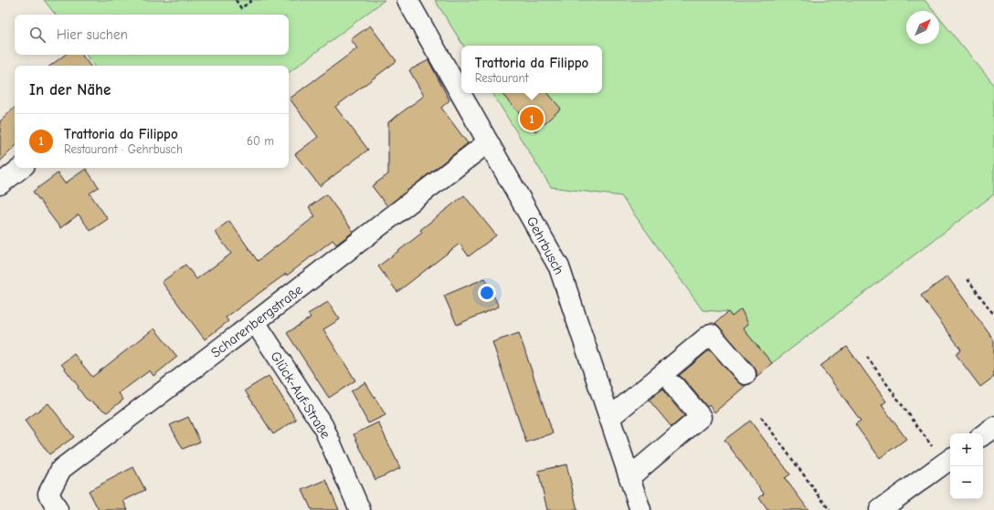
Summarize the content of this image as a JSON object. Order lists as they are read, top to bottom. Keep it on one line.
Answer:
{"streets":{"street":["Gehrbusch","Scharenbergstraße","Glück-Auf-Straße"]},"crossings":[["Gehrbusch","Scharenbergstraße"],["Scharenbergstraße","Glück-Auf-Straße"]],"north":"top right","page":{"search":"Hier suchen","popup":["Trattoria da Filippo","Restaurant"],"heading":"In der Nähe","pins":"1","list":[{"mark":"1","name":"Trattoria da Filippo","note":"Restaurant · Gehrbusch","value":"60 m"}],"map_buttons":["+","−"]}}
